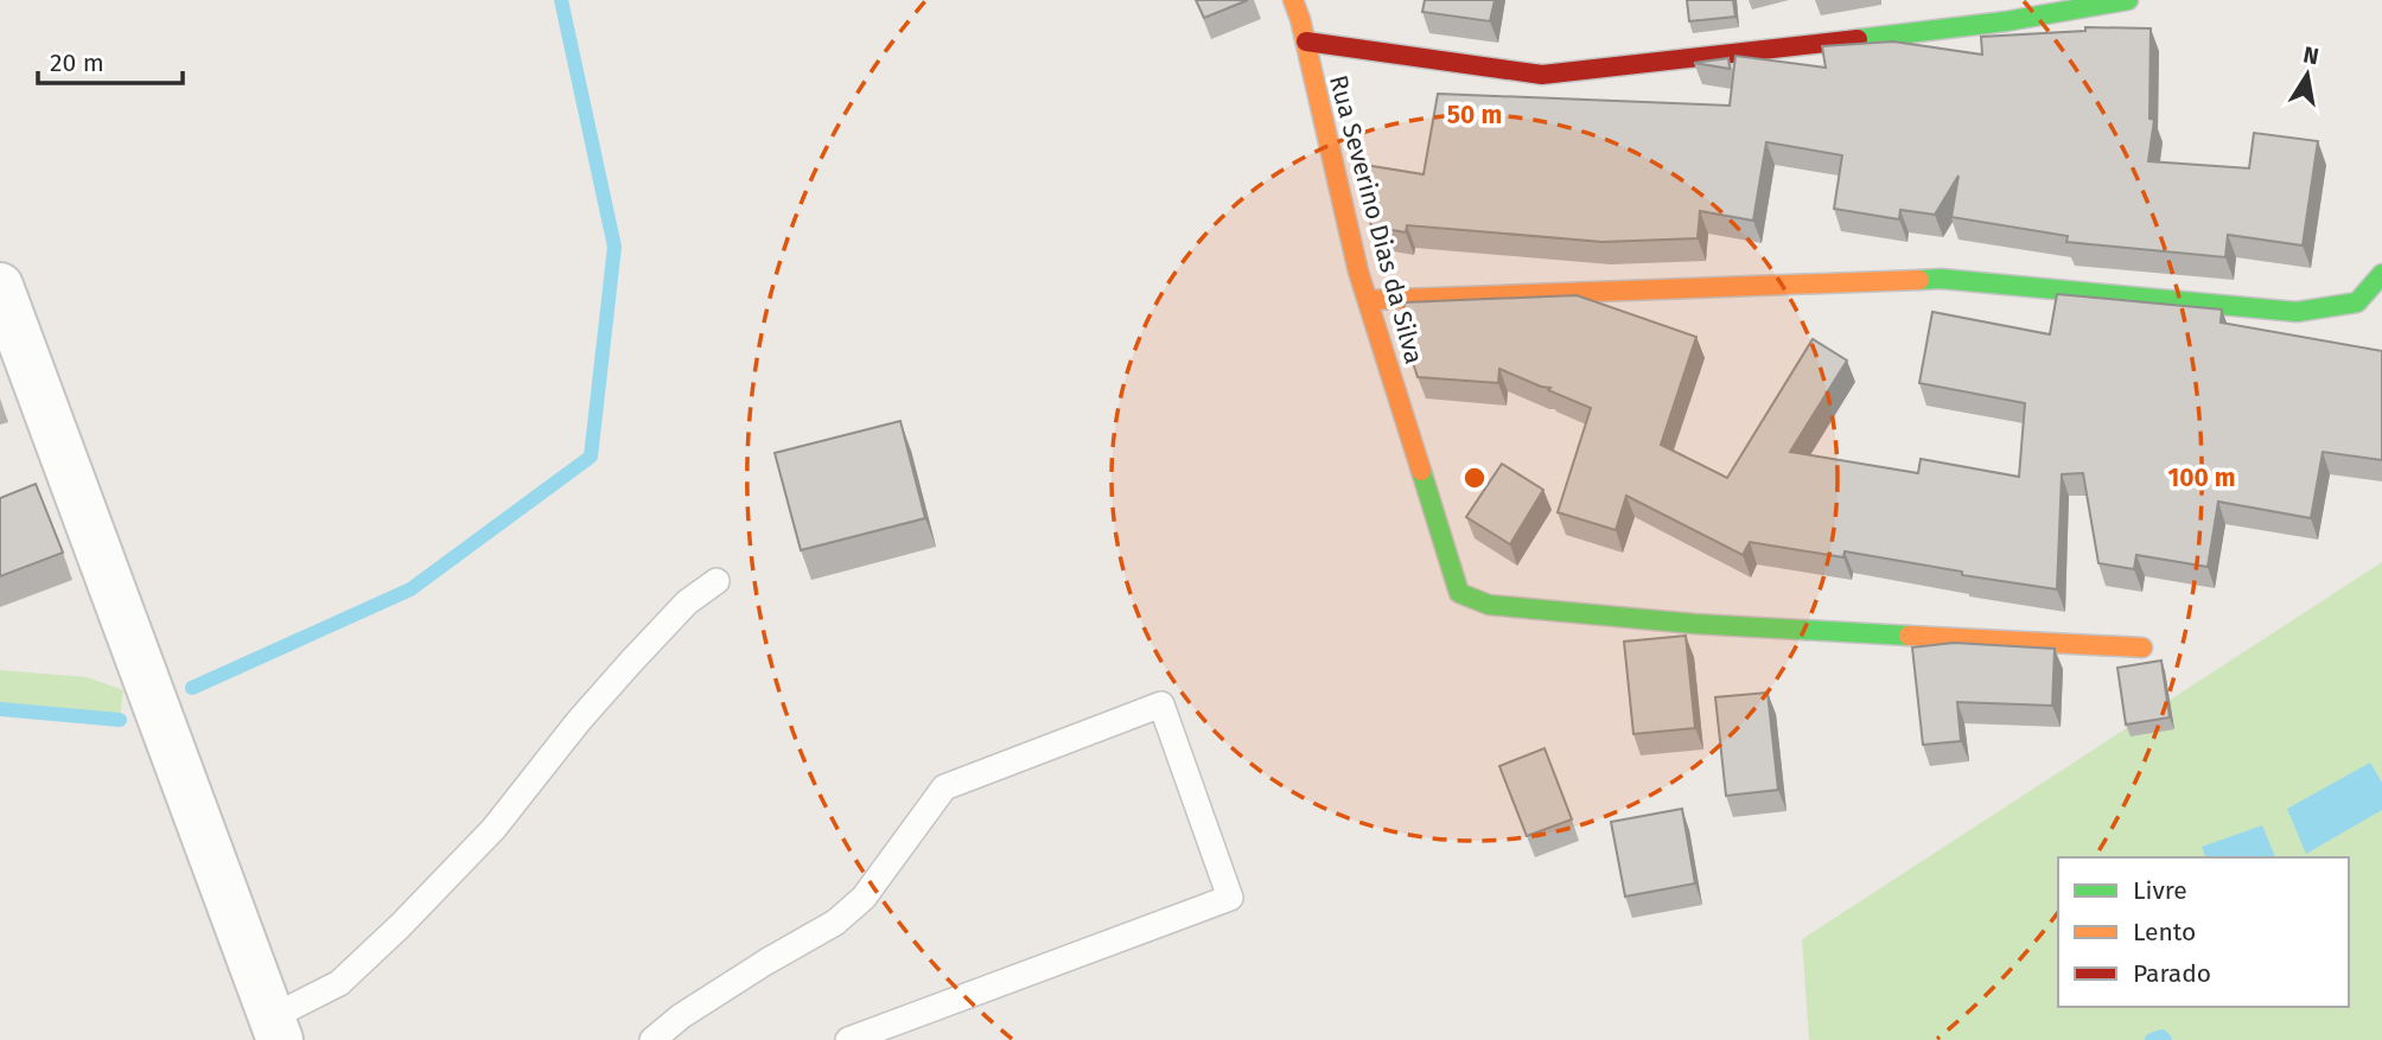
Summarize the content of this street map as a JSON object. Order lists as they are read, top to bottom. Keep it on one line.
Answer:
{"streets":{"street":["Rua Severino Dias da Silva"]},"legend":["Livre","Lento","Parado"],"scale_bar":"20 m","north":"top","rings":["50 m","100 m"]}
